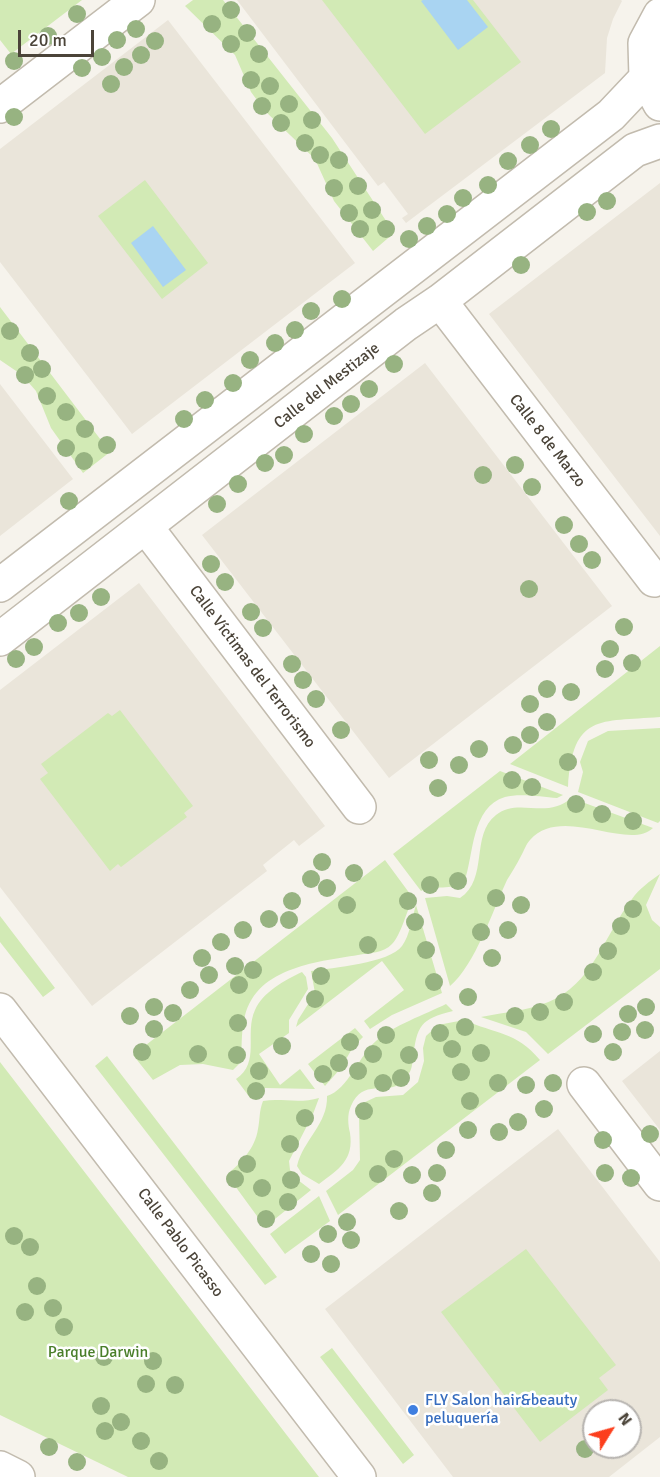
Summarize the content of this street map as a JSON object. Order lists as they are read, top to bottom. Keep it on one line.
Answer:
{"streets":{"street":["Calle del Mestizaje","Calle 8 de Marzo","Calle Víctimas del Terrorismo","Calle Pablo Picasso"]},"crossings":[["Calle del Mestizaje","Calle 8 de Marzo"],["Calle del Mestizaje","Calle Víctimas del Terrorismo"]],"parks":["Parque Darwin"],"places":["FLY Salon hair&beauty peluquería"],"scale_bar":"20 m","north":"top right"}
